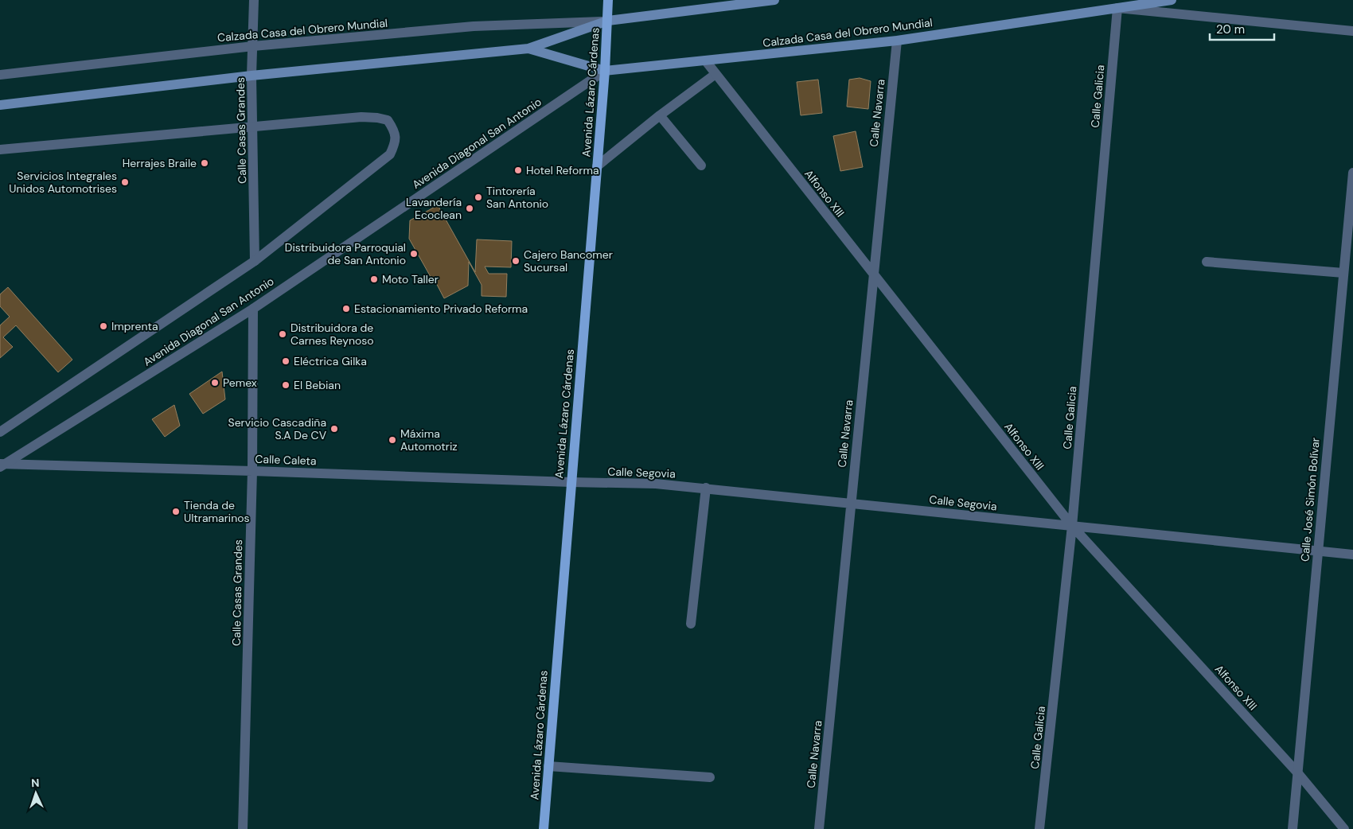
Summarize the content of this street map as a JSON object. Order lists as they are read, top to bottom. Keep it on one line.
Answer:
{"streets":{"main road":["Calzada Casa del Obrero Mundial","Avenida Lázaro Cárdenas"],"street":["Calle Galicia","Calle Navarra","Calle Casas Grandes","Avenida Diagonal San Antonio","Alfonso XIII","Calle Caleta","Calle Segovia","Calle José Simón Bolívar"]},"crossings":[["Calzada Casa del Obrero Mundial","Avenida Lázaro Cárdenas"],["Calzada Casa del Obrero Mundial","Calle Galicia"],["Calzada Casa del Obrero Mundial","Calle Navarra"],["Calzada Casa del Obrero Mundial","Calle Casas Grandes"],["Calzada Casa del Obrero Mundial","Avenida Diagonal San Antonio"],["Calzada Casa del Obrero Mundial","Alfonso XIII"],["Avenida Lázaro Cárdenas","Avenida Diagonal San Antonio"],["Avenida Lázaro Cárdenas","Calle Caleta"],["Avenida Lázaro Cárdenas","Calle Segovia"],["Calle Galicia","Alfonso XIII"],["Calle Galicia","Calle Segovia"],["Calle Navarra","Alfonso XIII"],["Calle Navarra","Calle Segovia"],["Calle Casas Grandes","Avenida Diagonal San Antonio"],["Calle Casas Grandes","Calle Caleta"],["Avenida Diagonal San Antonio","Calle Caleta"],["Alfonso XIII","Calle Segovia"],["Alfonso XIII","Calle José Simón Bolívar"],["Calle Caleta","Calle Segovia"],["Calle Segovia","Calle José Simón Bolívar"]],"places":["Herrajes Braile","Hotel Reforma","Servicios Integrales Unidos Automotrises","Tintorería San Antonio","Lavandería Ecoclean","Distribuidora Parroquial de San Antonio","Cajero Bancomer Sucursal","Moto Taller","Estacionamiento Privado Reforma","Imprenta","Distribuidora de Carnes Reynoso","Eléctrica Gilka","Pemex","El Bebian","Servicio Cascadiña S.A De CV","Máxima Automotriz","Tienda de Ultramarinos"],"scale_bar":"20 m","north":"top"}
